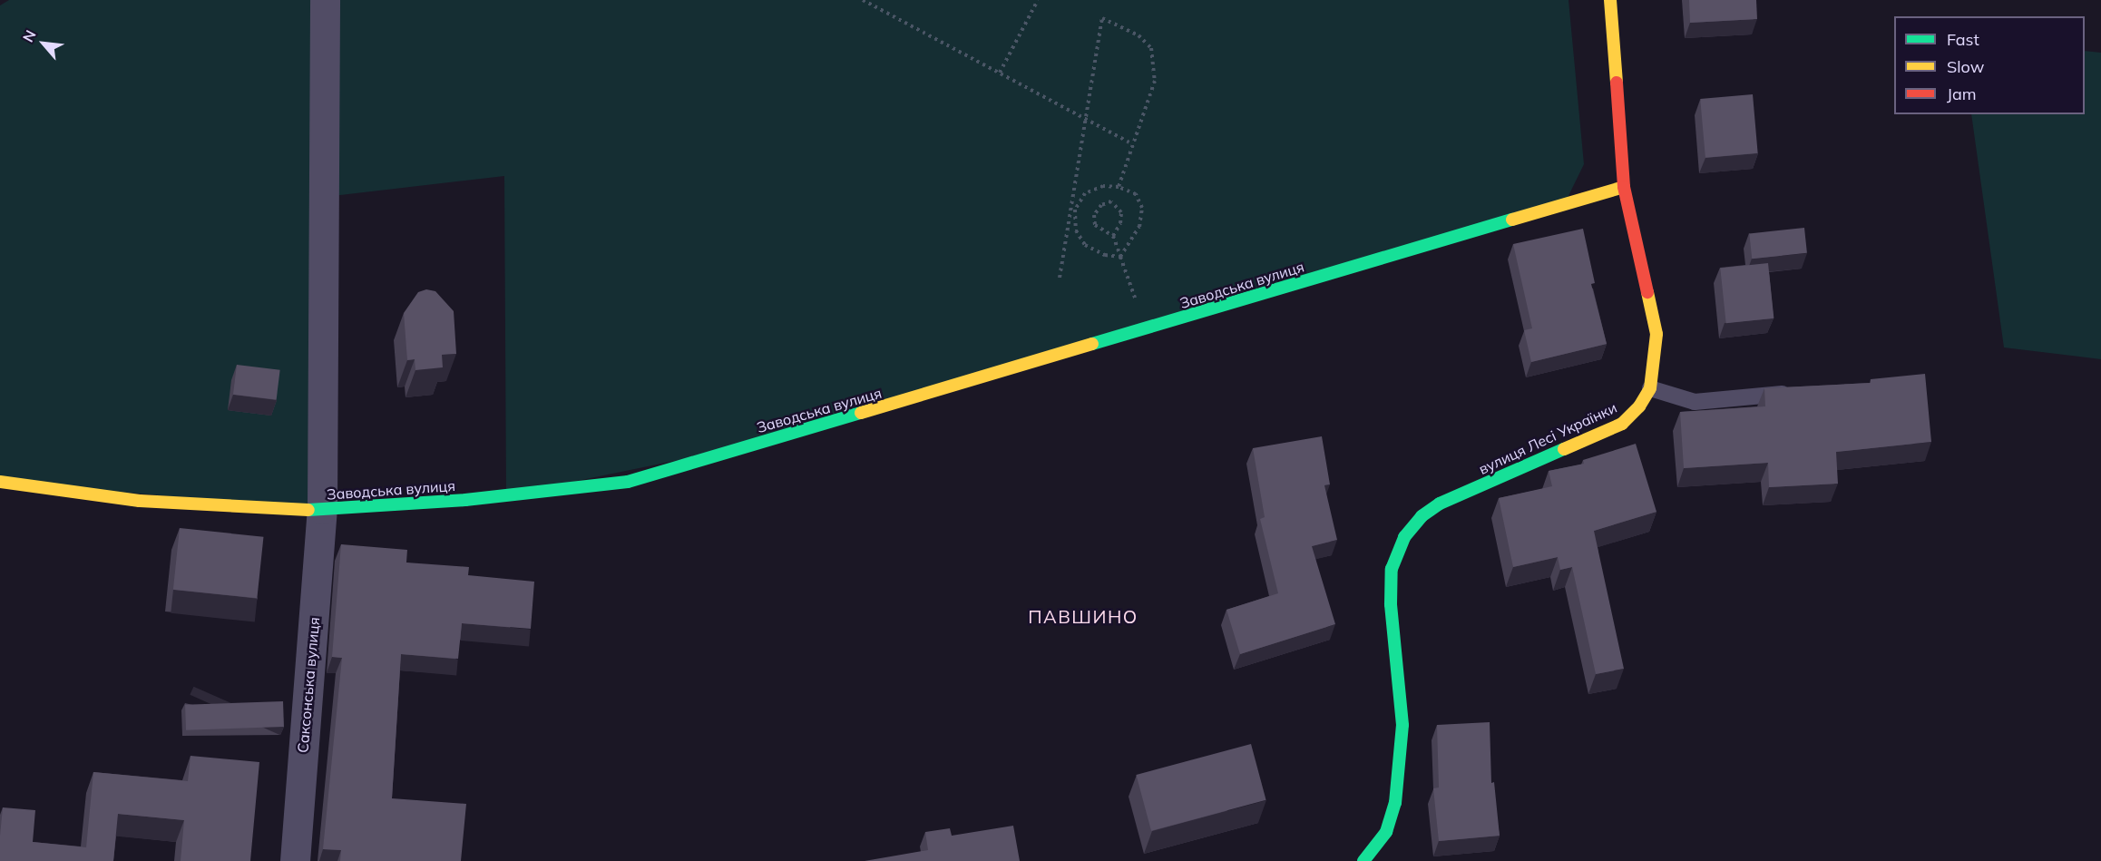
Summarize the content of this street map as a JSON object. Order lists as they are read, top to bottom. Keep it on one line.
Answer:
{"streets":{"street":["Заводська вулиця","вулиця Лесі Українки","Саксонська вулиця"]},"crossings":[["Заводська вулиця","вулиця Лесі Українки"],["Заводська вулиця","Саксонська вулиця"]],"districts":["ПАВШИНО"],"legend":["Fast","Slow","Jam"],"north":"top left"}
